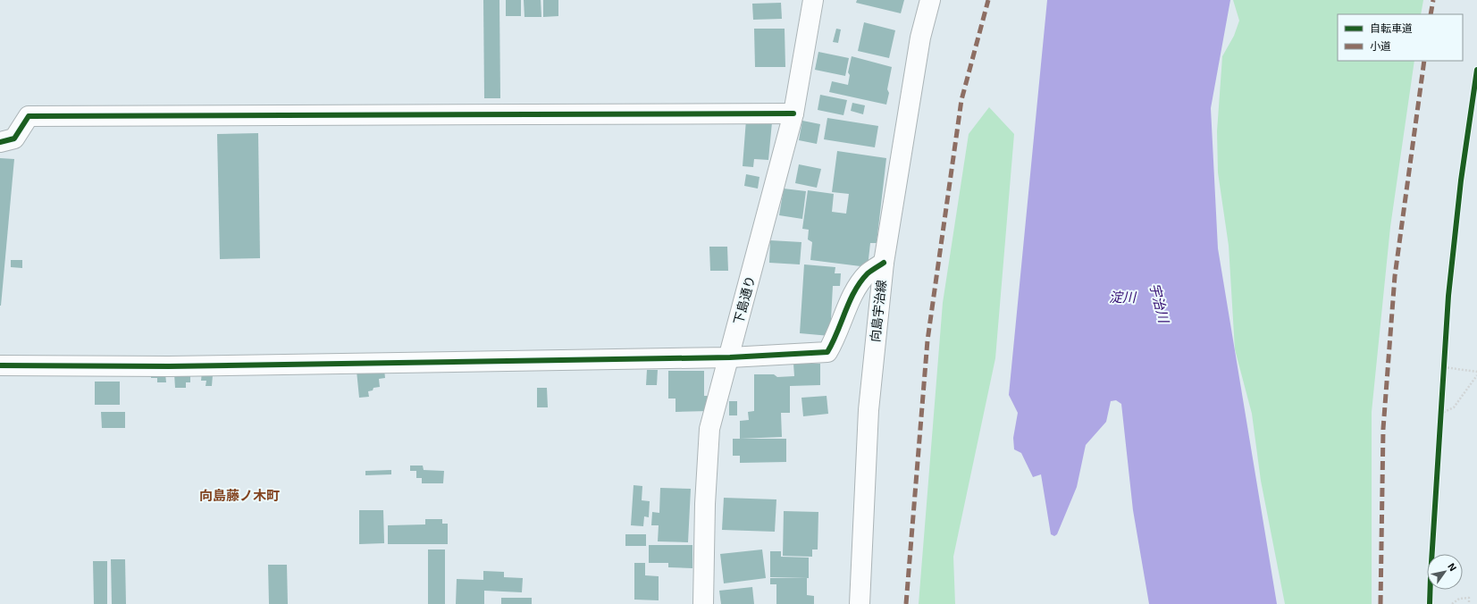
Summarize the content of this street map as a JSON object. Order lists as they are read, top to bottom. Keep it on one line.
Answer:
{"streets":{"street":["下島通り","向島宇治線"]},"districts":["向島藤ノ木町"],"water":["淀川","宇治川"],"legend":["自転車道","小道"],"north":"top right"}
